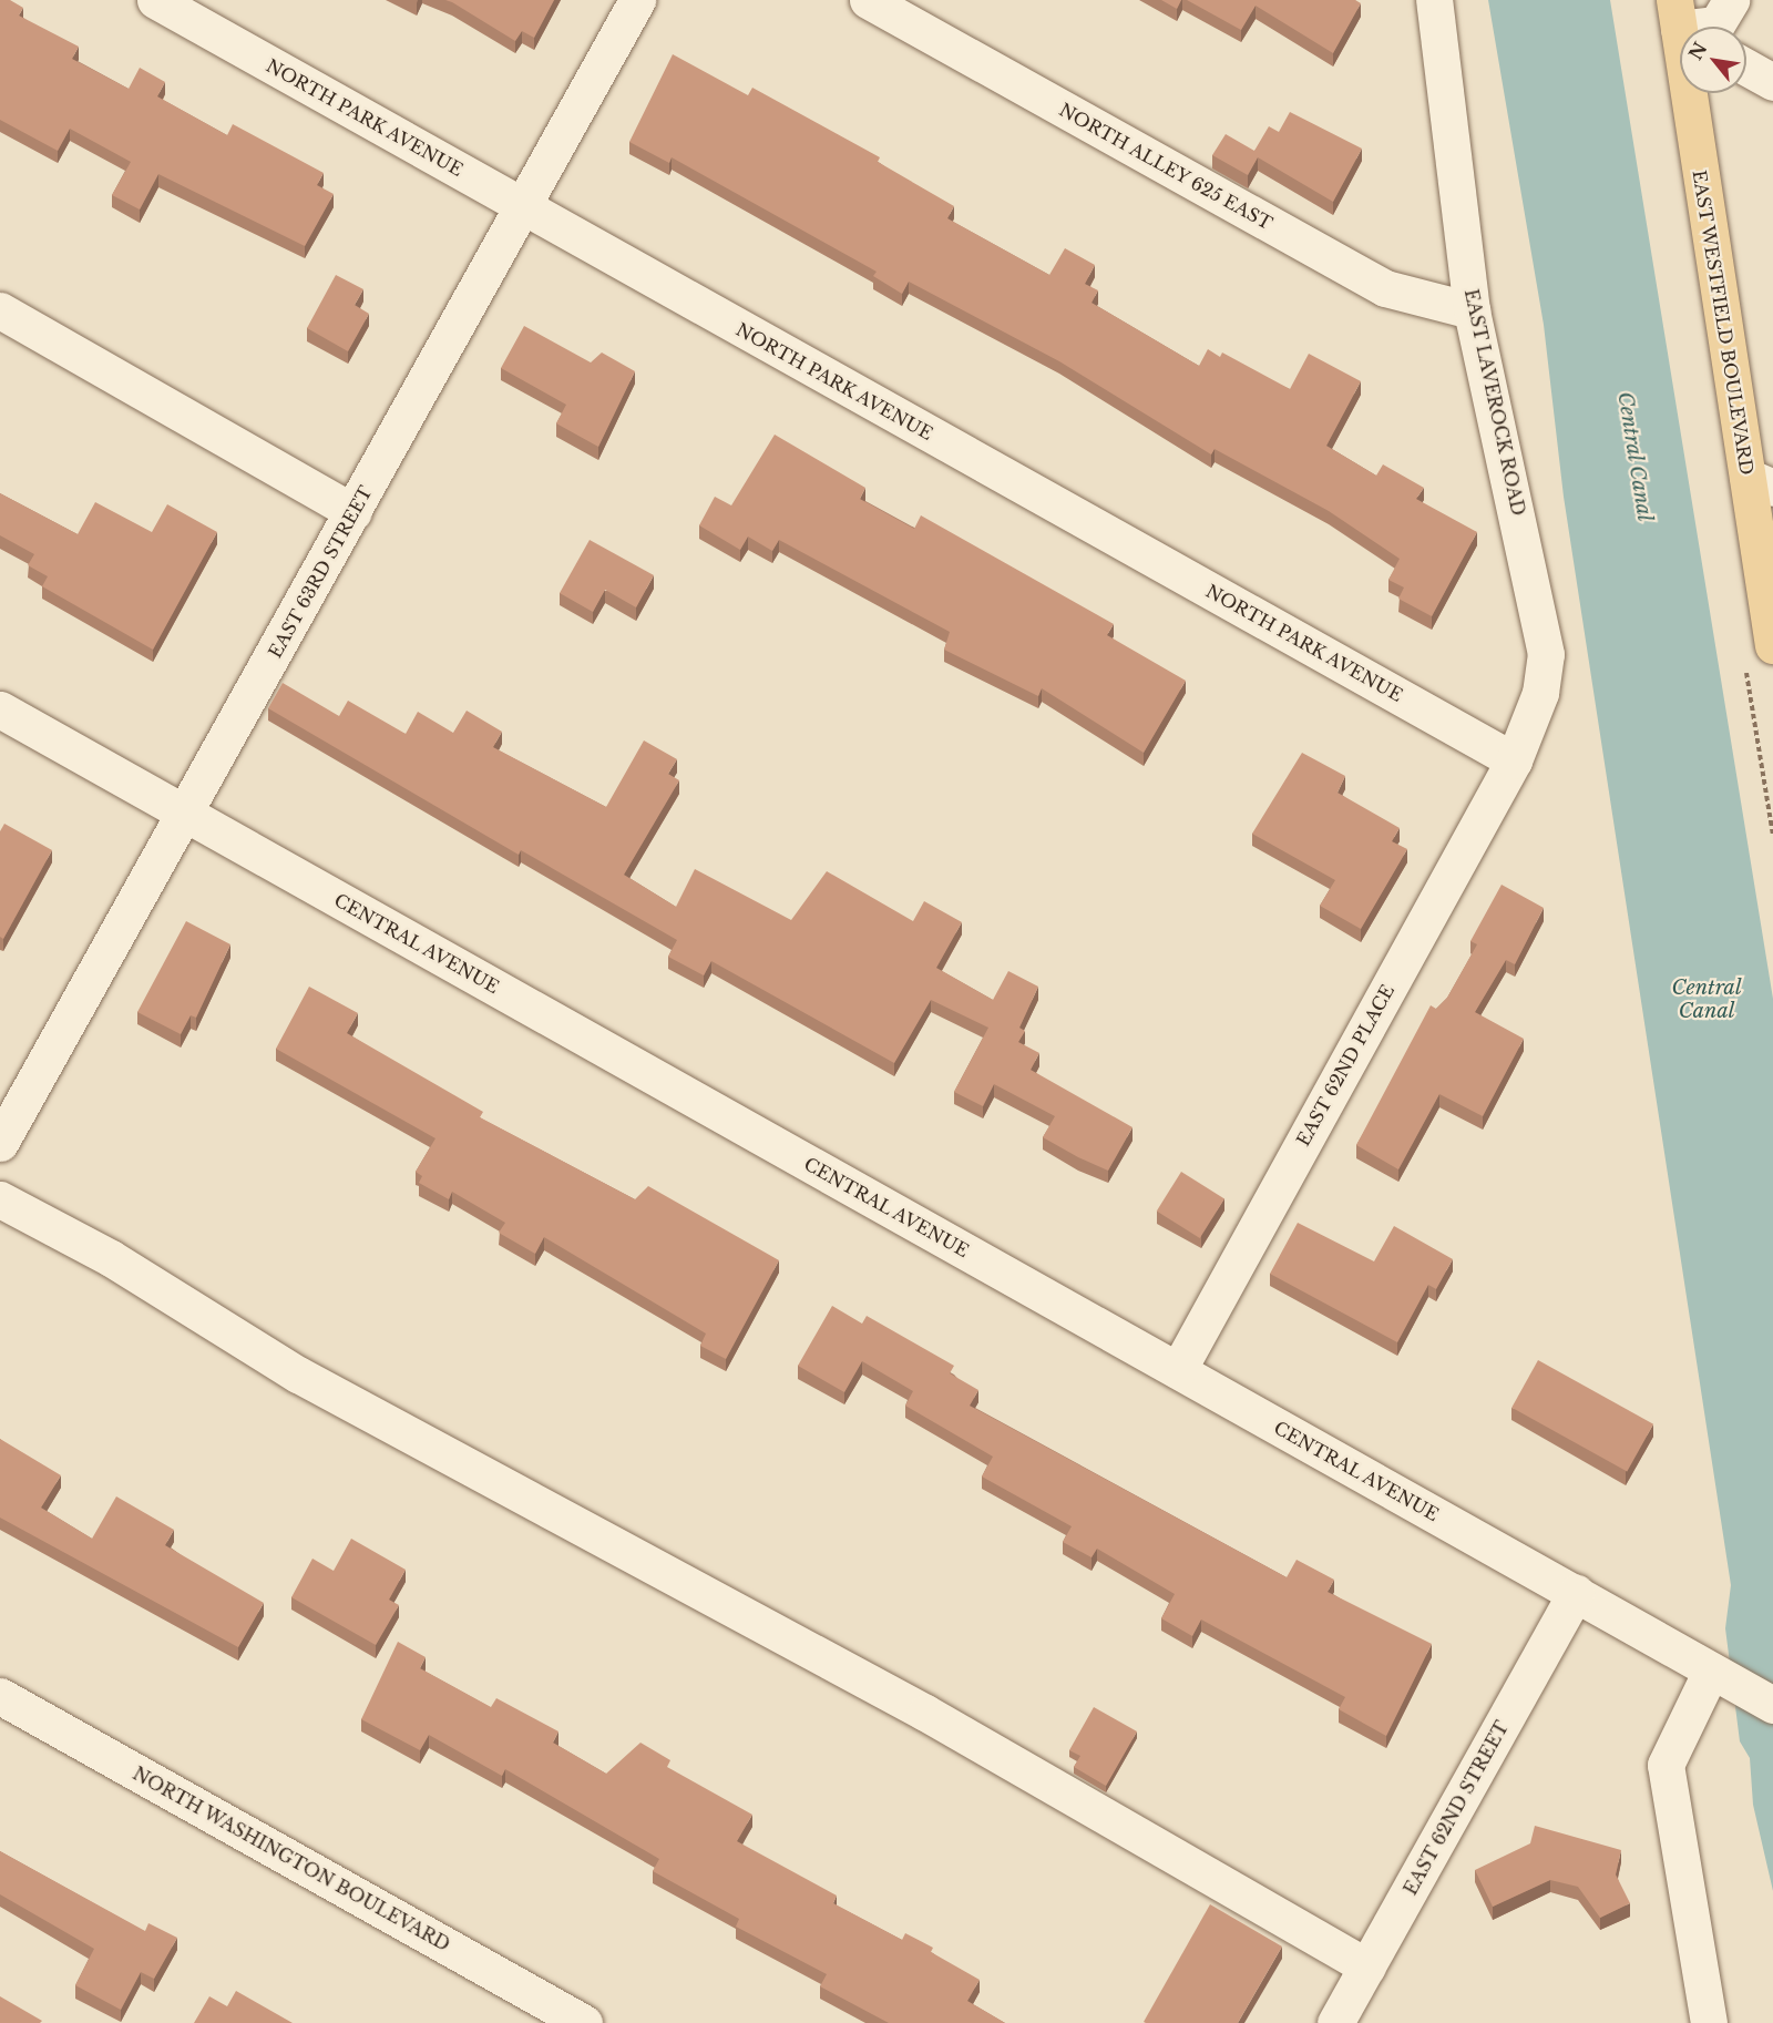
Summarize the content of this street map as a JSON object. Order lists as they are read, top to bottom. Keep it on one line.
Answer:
{"streets":{"main road":["EAST WESTFIELD BOULEVARD"],"street":["NORTH PARK AVENUE","NORTH ALLEY 625 EAST","EAST LAVEROCK ROAD","EAST 63RD STREET","CENTRAL AVENUE","EAST 62ND PLACE","EAST 62ND STREET","NORTH WASHINGTON BOULEVARD"]},"crossings":[["NORTH PARK AVENUE","EAST LAVEROCK ROAD"],["NORTH PARK AVENUE","EAST 63RD STREET"],["NORTH PARK AVENUE","EAST 62ND PLACE"],["NORTH ALLEY 625 EAST","EAST LAVEROCK ROAD"],["EAST LAVEROCK ROAD","EAST 62ND PLACE"],["EAST 63RD STREET","CENTRAL AVENUE"],["CENTRAL AVENUE","EAST 62ND PLACE"],["CENTRAL AVENUE","EAST 62ND STREET"]],"water":["Central Canal"],"north":"top left"}
